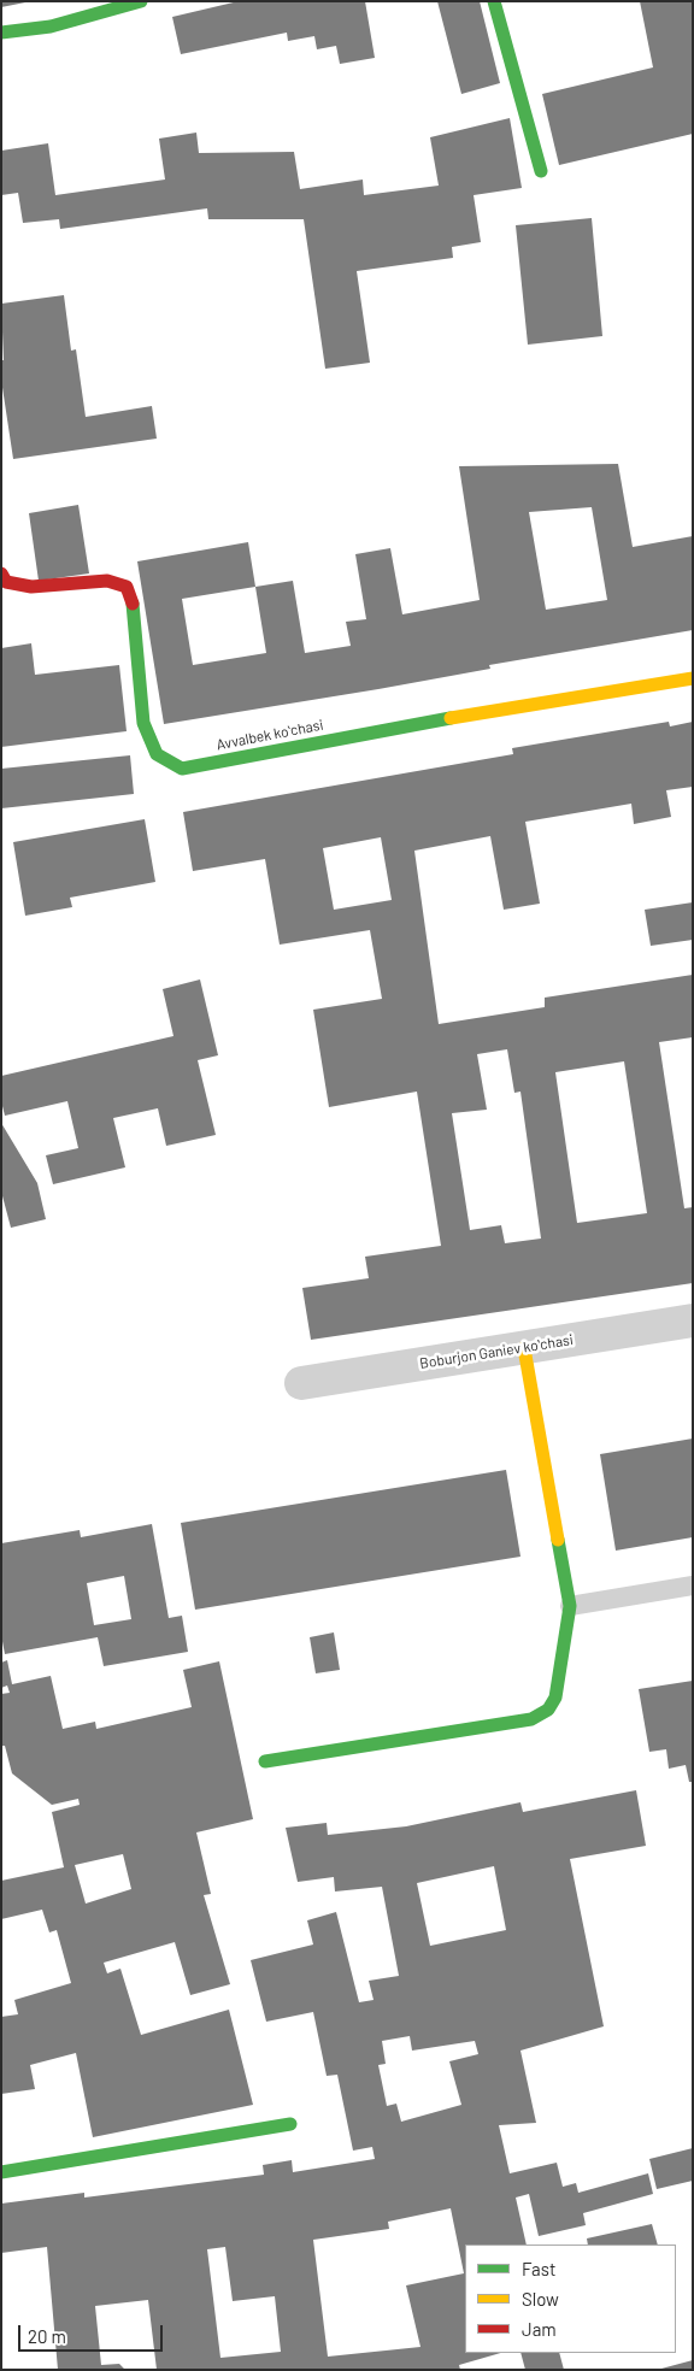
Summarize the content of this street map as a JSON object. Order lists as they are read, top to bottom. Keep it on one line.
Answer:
{"streets":{"street":["Avvalbek koʻchasi","Boburjon Ganiev koʻchasi"]},"legend":["Fast","Slow","Jam"],"scale_bar":"20 m"}
